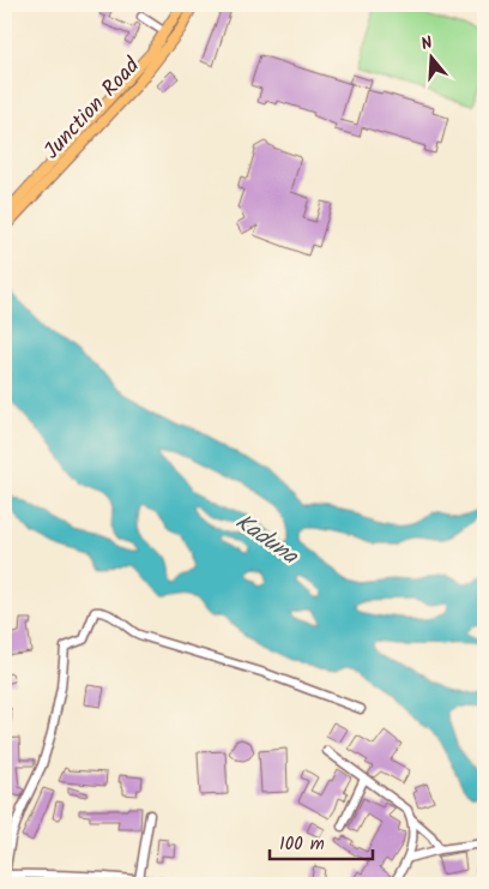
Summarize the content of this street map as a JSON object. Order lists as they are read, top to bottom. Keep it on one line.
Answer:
{"streets":{"main road":["Junction Road"]},"water":["Kaduna"],"scale_bar":"100 m","north":"top"}
